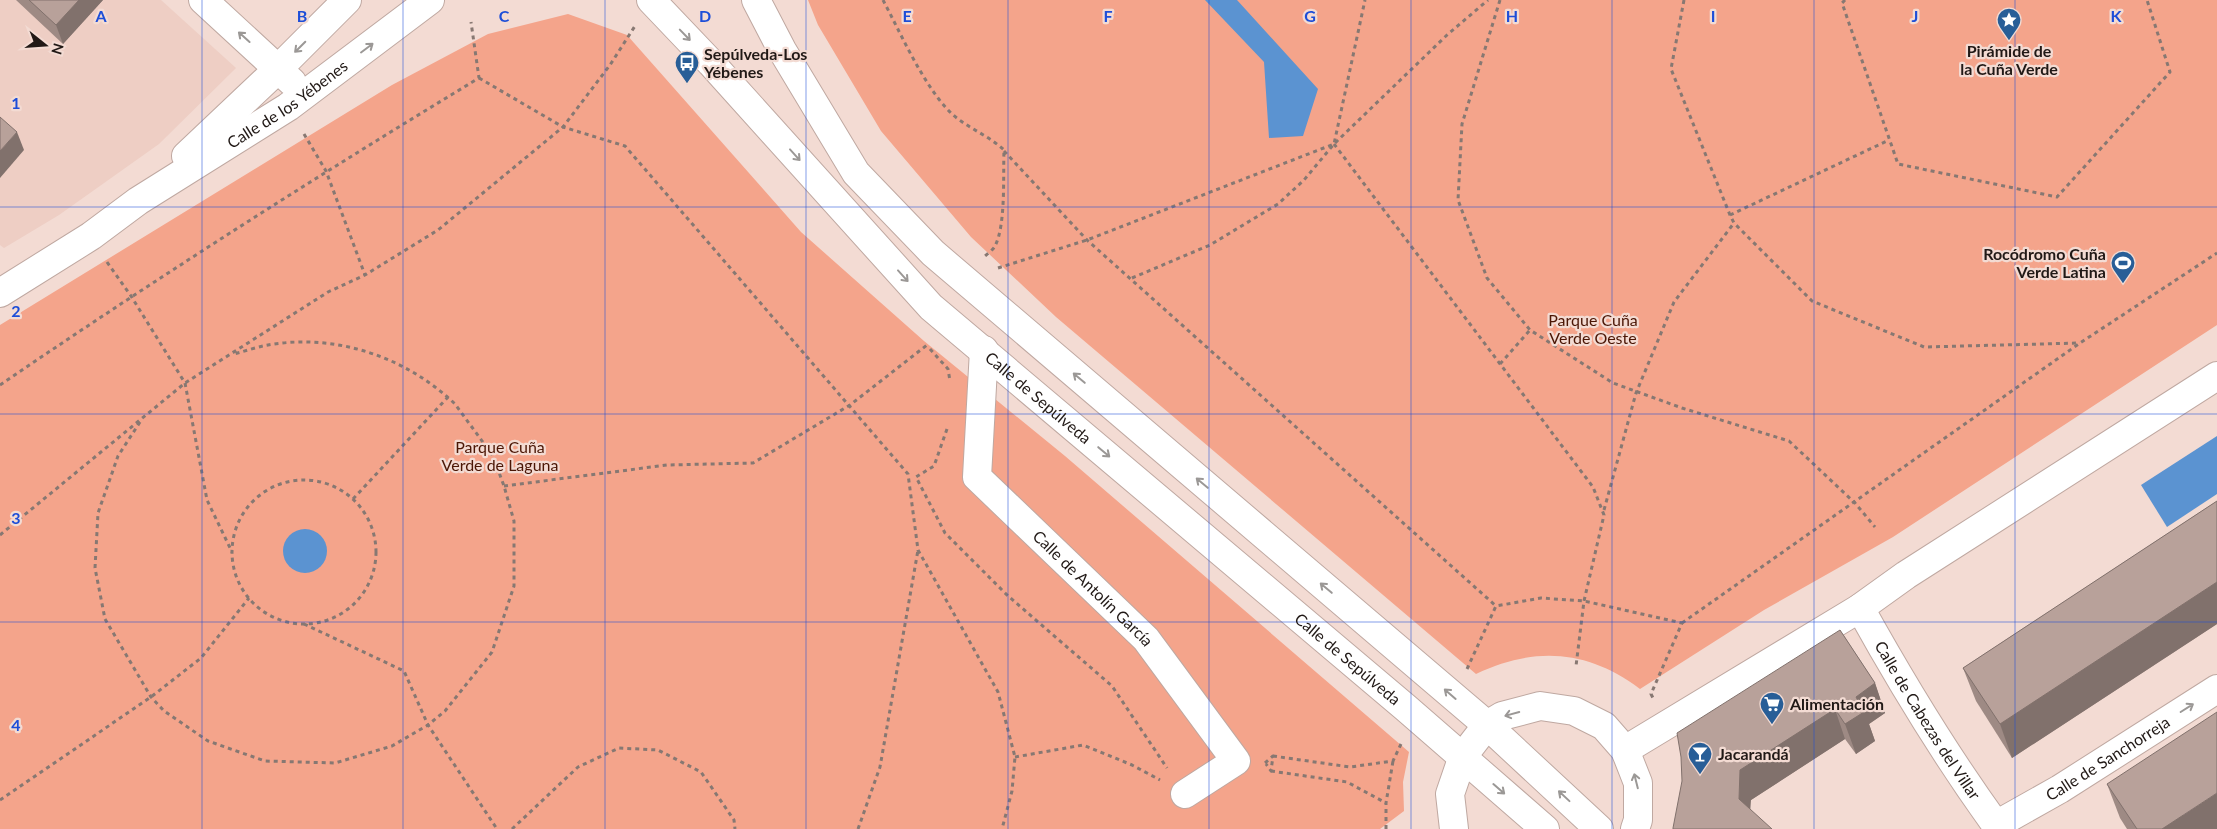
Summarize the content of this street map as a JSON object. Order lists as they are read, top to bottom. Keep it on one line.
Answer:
{"streets":{"street":["Calle de los Yébenes","Calle de Sepúlveda","Calle de Antolín García","Calle de Cabezas del Villar","Calle de Sanchorreja"]},"crossings":[["Calle de Sepúlveda","Calle de Antolín García"],["Calle de Cabezas del Villar","Calle de Sanchorreja"]],"one_way":["Calle de Sanchorreja"],"parks":["Parque Cuña Verde Oeste","Parque Cuña Verde de Laguna"],"places":{"place":["Pirámide de la Cuña Verde"],"bus stop":["Sepúlveda-Los Yébenes"],"sports":["Rocódromo Cuña Verde Latina"],"supermarket":["Alimentación"],"bar":["Jacarandá"]},"north":"right","grid":{"columns":["A","B","C","D","E","F","G","H","I","J","K"],"rows":["1","2","3","4"]}}
